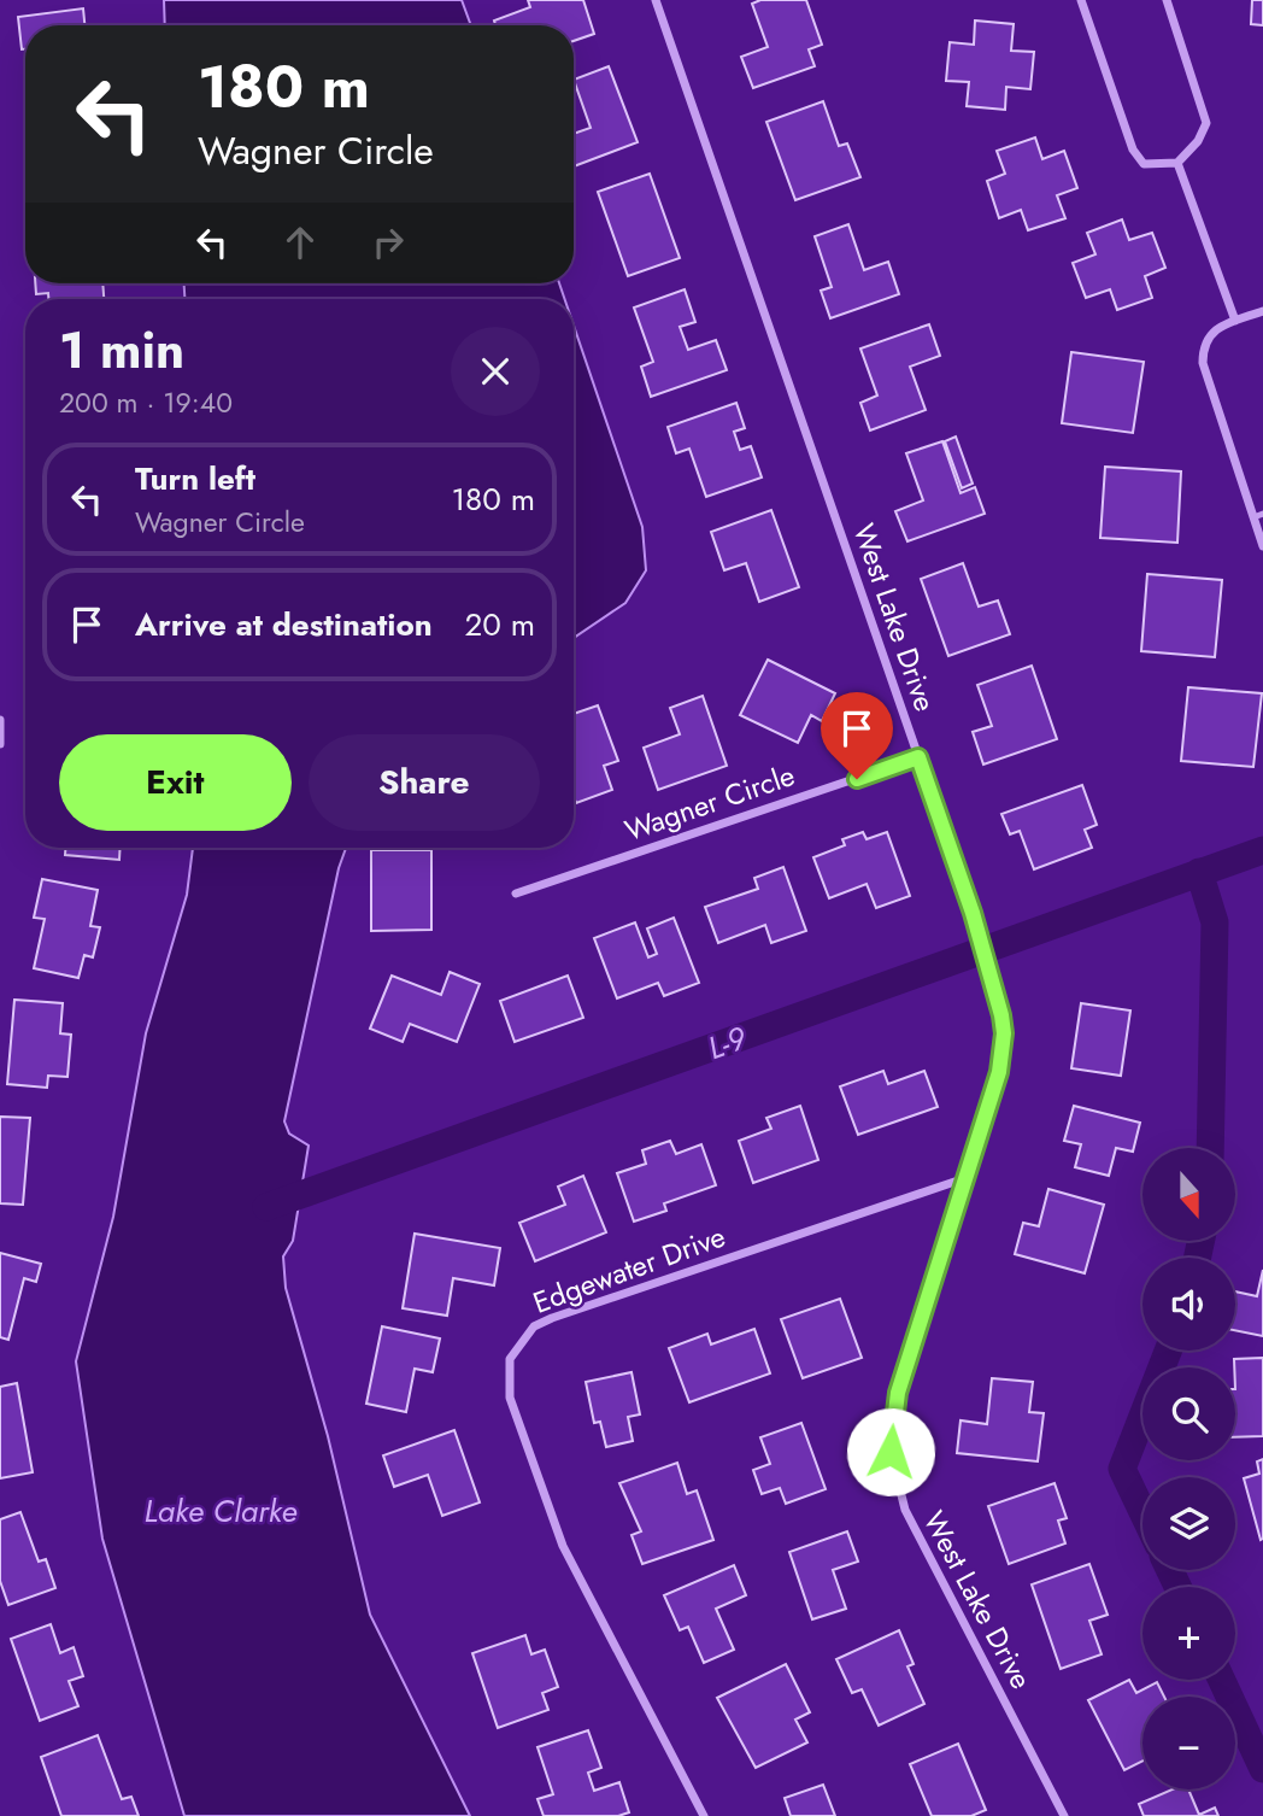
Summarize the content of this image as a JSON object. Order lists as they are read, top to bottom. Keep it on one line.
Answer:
{"streets":{"street":["West Lake Drive","Wagner Circle","Edgewater Drive"]},"crossings":[["West Lake Drive","Wagner Circle"],["West Lake Drive","Edgewater Drive"]],"water":["L-9","Lake Clarke"],"north":"bottom","page":{"turn":["180 m","Wagner Circle"],"heading":["1 min","200 m · 19:40"],"list":[{"name":"Turn left","note":"Wagner Circle","value":"180 m"},{"name":"Arrive at destination","value":"20 m"}],"buttons":["Exit","Share"],"map_buttons":["+","−"]}}
